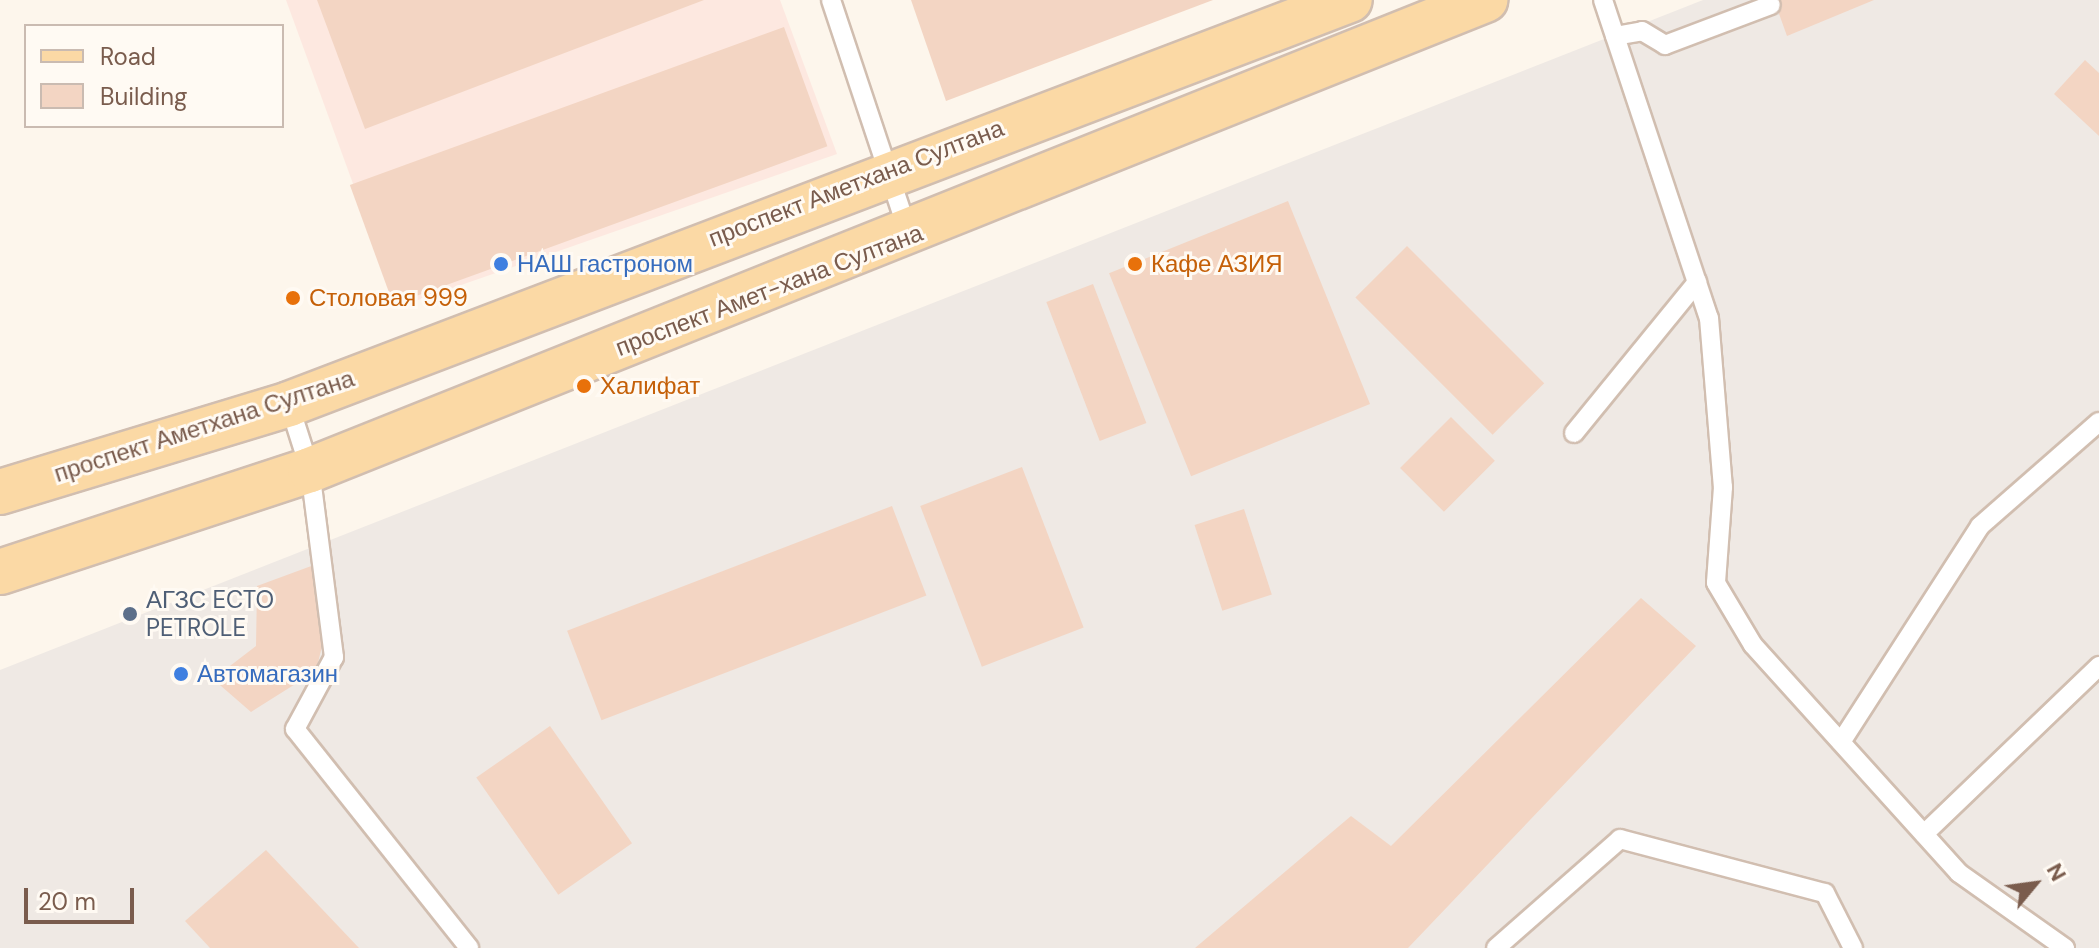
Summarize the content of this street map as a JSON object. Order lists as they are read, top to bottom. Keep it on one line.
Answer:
{"streets":{"main road":["проспект Аметхана Султана","проспект Амет-хана Султана"]},"places":["НАШ гастроном","Кафе АЗИЯ","Столовая 999","Халифат","АГЗС ECTO PETROLE","Автомагазин"],"legend":["Road","Building"],"scale_bar":"20 m","north":"top right"}
